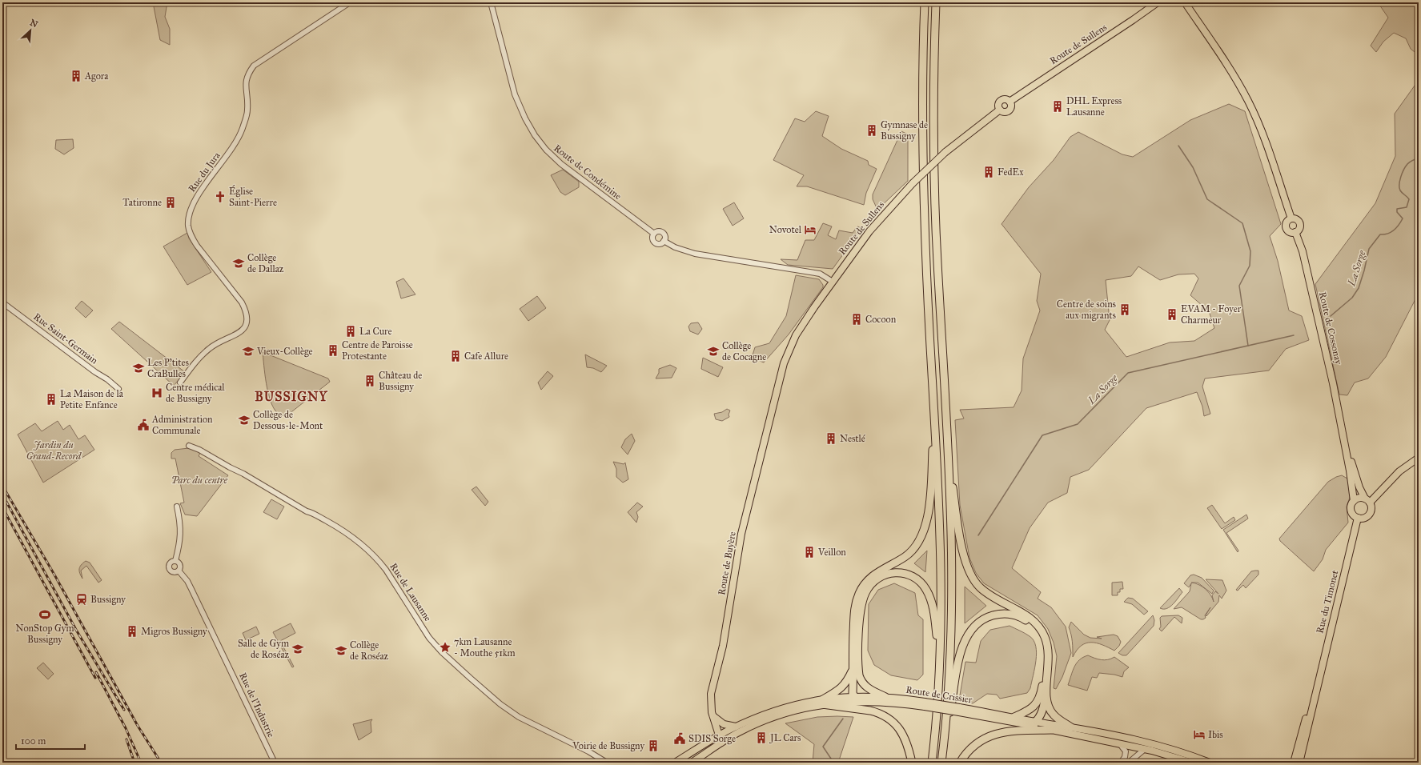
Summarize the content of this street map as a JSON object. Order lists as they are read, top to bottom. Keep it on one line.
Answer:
{"streets":{"main road":["Route de Sullens","Route de Cossonay","Route de Buyère","Rue du Timonet","Route de Crissier"],"street":["Rue du Jura","Route de Condémine","Rue Saint-Germain","Rue de Lausanne","Rue de l'Industrie"]},"crossings":[["Route de Sullens","Route de Buyère"],["Route de Cossonay","Rue du Timonet"],["Route de Buyère","Route de Crissier"]],"districts":["BUSSIGNY"],"water":["La Sorge"],"parks":["Jardin du Grand-Record","Parc du centre"],"places":{"building":["Agora","DHL Express Lausanne","Gymnase de Bussigny","FedEx","Tatironne","Centre de soins aux migrants","EVAM - Foyer Charmeur","Cocoon","La Cure","Centre de Paroisse Protestante","Cafe Allure","Château de Bussigny","La Maison de la Petite Enfance","Nestlé","Veillon","Migros Bussigny","JL Cars","Voirie de Bussigny"],"church":["Église Saint-Pierre"],"hotel":["Novotel","Ibis"],"school or university":["Collège de Dallaz","Vieux-Collège","Collège de Cocagne","Les P’tites CraBulles","Collège de Dessous-le-Mont","Salle de Gym de Roséaz","Collège de Roséaz"],"hospital":["Centre médical de Bussigny"],"public building":["Administration Communale","SDIS Sorge"],"station":["Bussigny"],"sports":["NonStop Gym Bussigny"],"place":["7km Lausanne - Mouthe 51km"]},"scale_bar":"100 m","north":"top right"}
